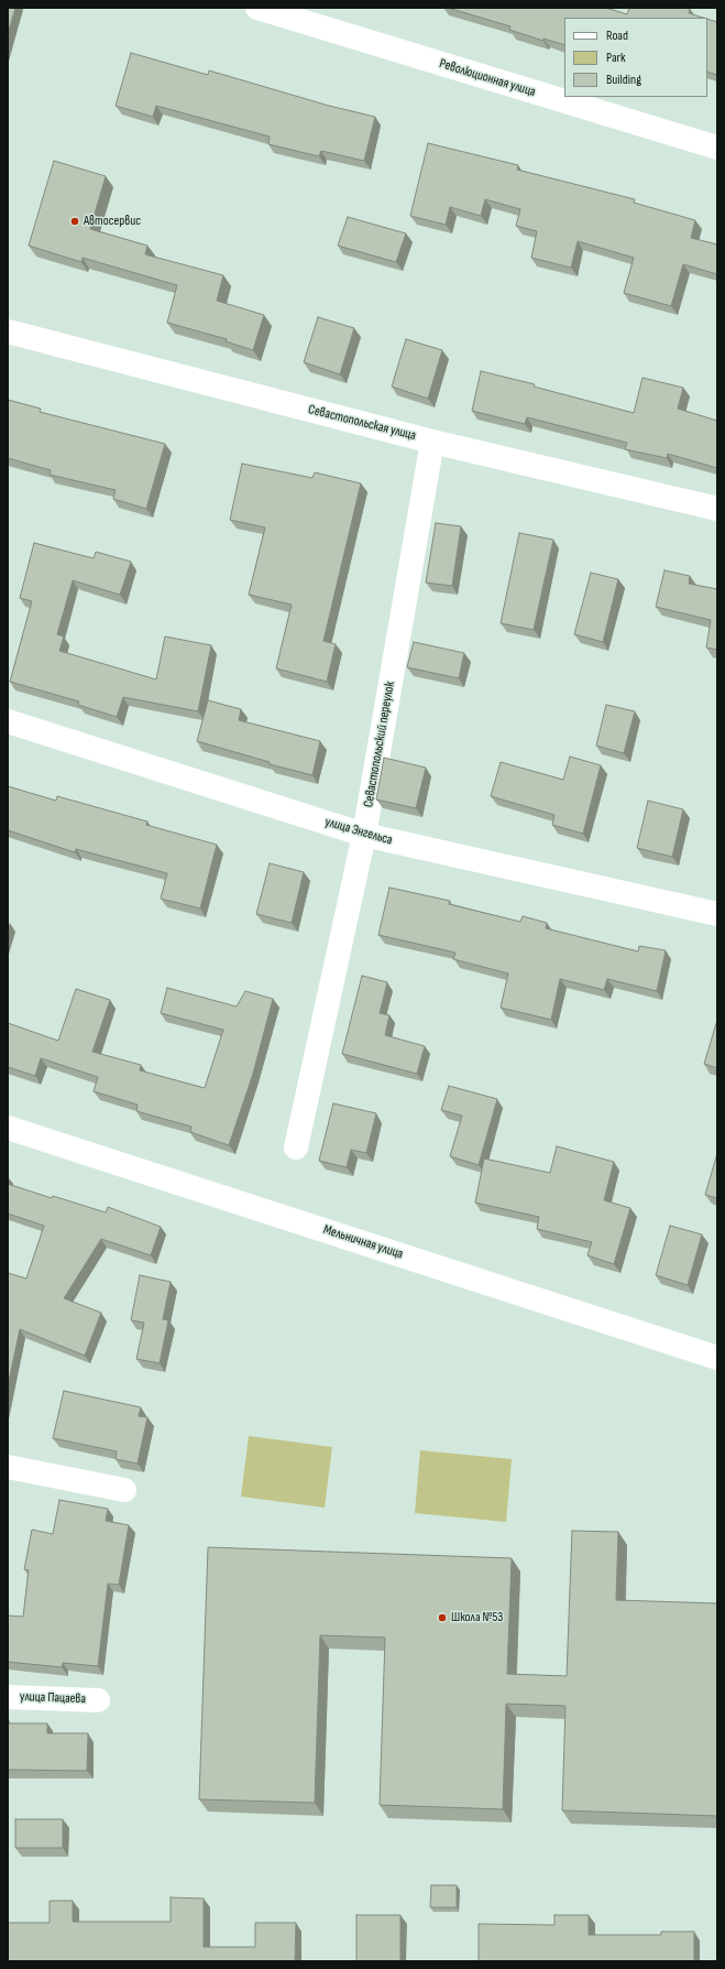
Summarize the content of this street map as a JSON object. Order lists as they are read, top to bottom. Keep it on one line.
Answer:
{"streets":{"street":["Революционная улица","Севастопольская улица","Севастопольский переулок","улица Энгельса","Мельничная улица","улица Пацаева"]},"crossings":[["Севастопольская улица","Севастопольский переулок"],["Севастопольский переулок","улица Энгельса"]],"places":["Автосервис","Школа №53"],"legend":["Road","Park","Building"]}
